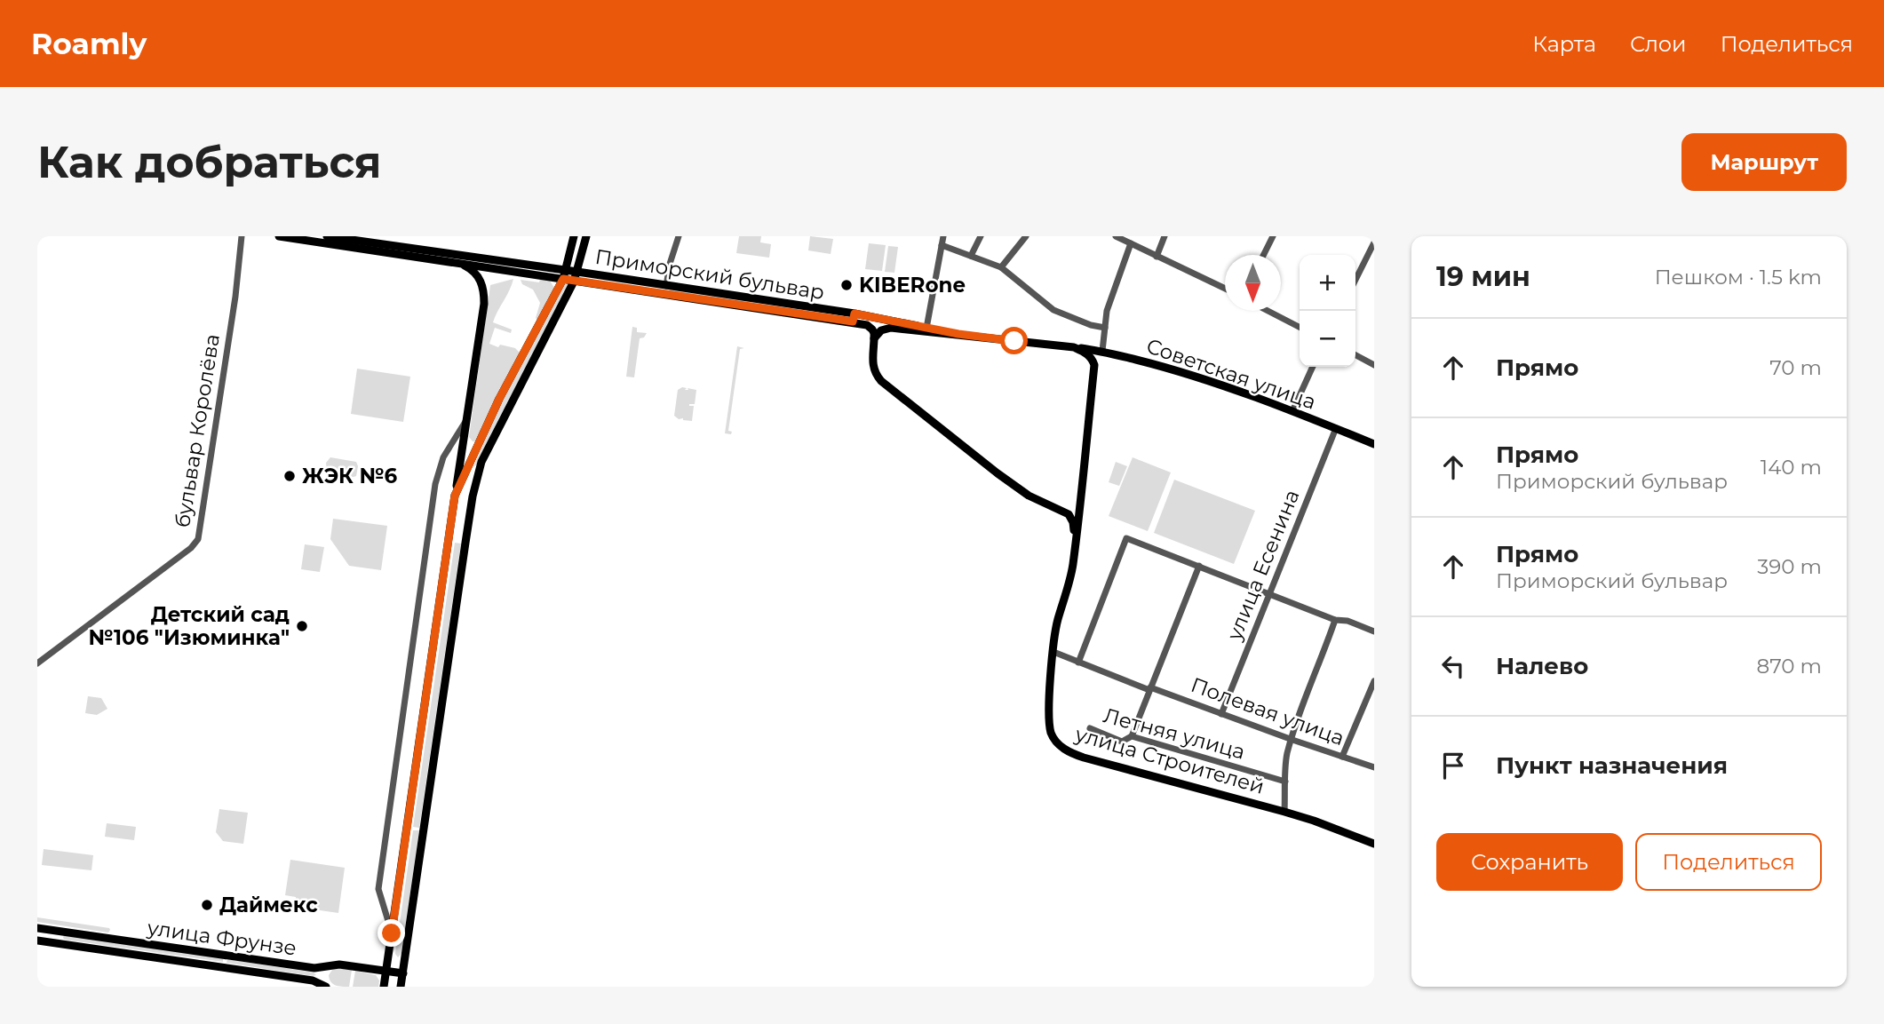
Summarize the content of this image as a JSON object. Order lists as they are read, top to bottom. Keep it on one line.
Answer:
{"streets":{"main road":["Приморский бульвар","Советская улица","улица Строителей","улица Фрунзе"],"street":["бульвар Королёва","улица Есенина","Полевая улица","Летняя улица"]},"crossings":[["Приморский бульвар","Советская улица"],["Советская улица","улица Есенина"],["улица Есенина","Полевая улица"],["Полевая улица","улица Строителей"]],"places":["KIBERone","ЖЭК №6","Детский сад №106 \"Изюминка\"","Даймекс"],"north":"bottom","page":{"header":"Roamly","nav":["Карта","Слои","Поделиться"],"buttons":["Маршрут",["Сохранить","Поделиться"]],"title":"Как добраться","heading":["19 мин","Пешком · 1.5 km"],"map_buttons":["+","−"],"list":[["Прямо","70 m"],["Прямо","Приморский бульвар","140 m"],["Прямо","Приморский бульвар","390 m"],["Налево","870 m"],"Пункт назначения"]}}
